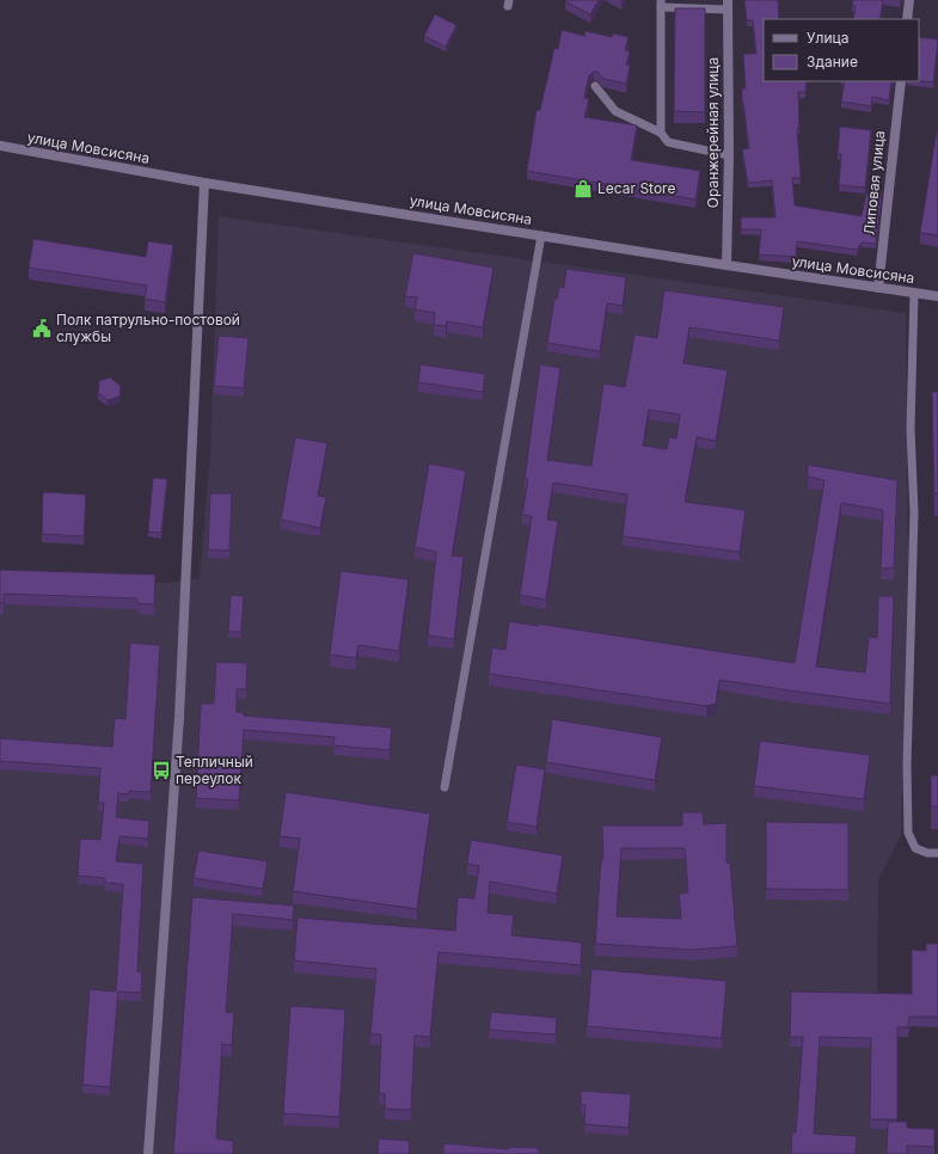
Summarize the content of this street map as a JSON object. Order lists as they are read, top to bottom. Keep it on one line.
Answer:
{"streets":{"street":["Оранжерейная улица","улица Мовсисяна","Липовая улица"]},"crossings":[["Оранжерейная улица","улица Мовсисяна"],["улица Мовсисяна","Липовая улица"]],"places":{"shop":["Lecar Store"],"public building":["Полк патрульно-постовой службы"],"bus stop":["Тепличный переулок"]},"legend":["Улица","Здание"]}
